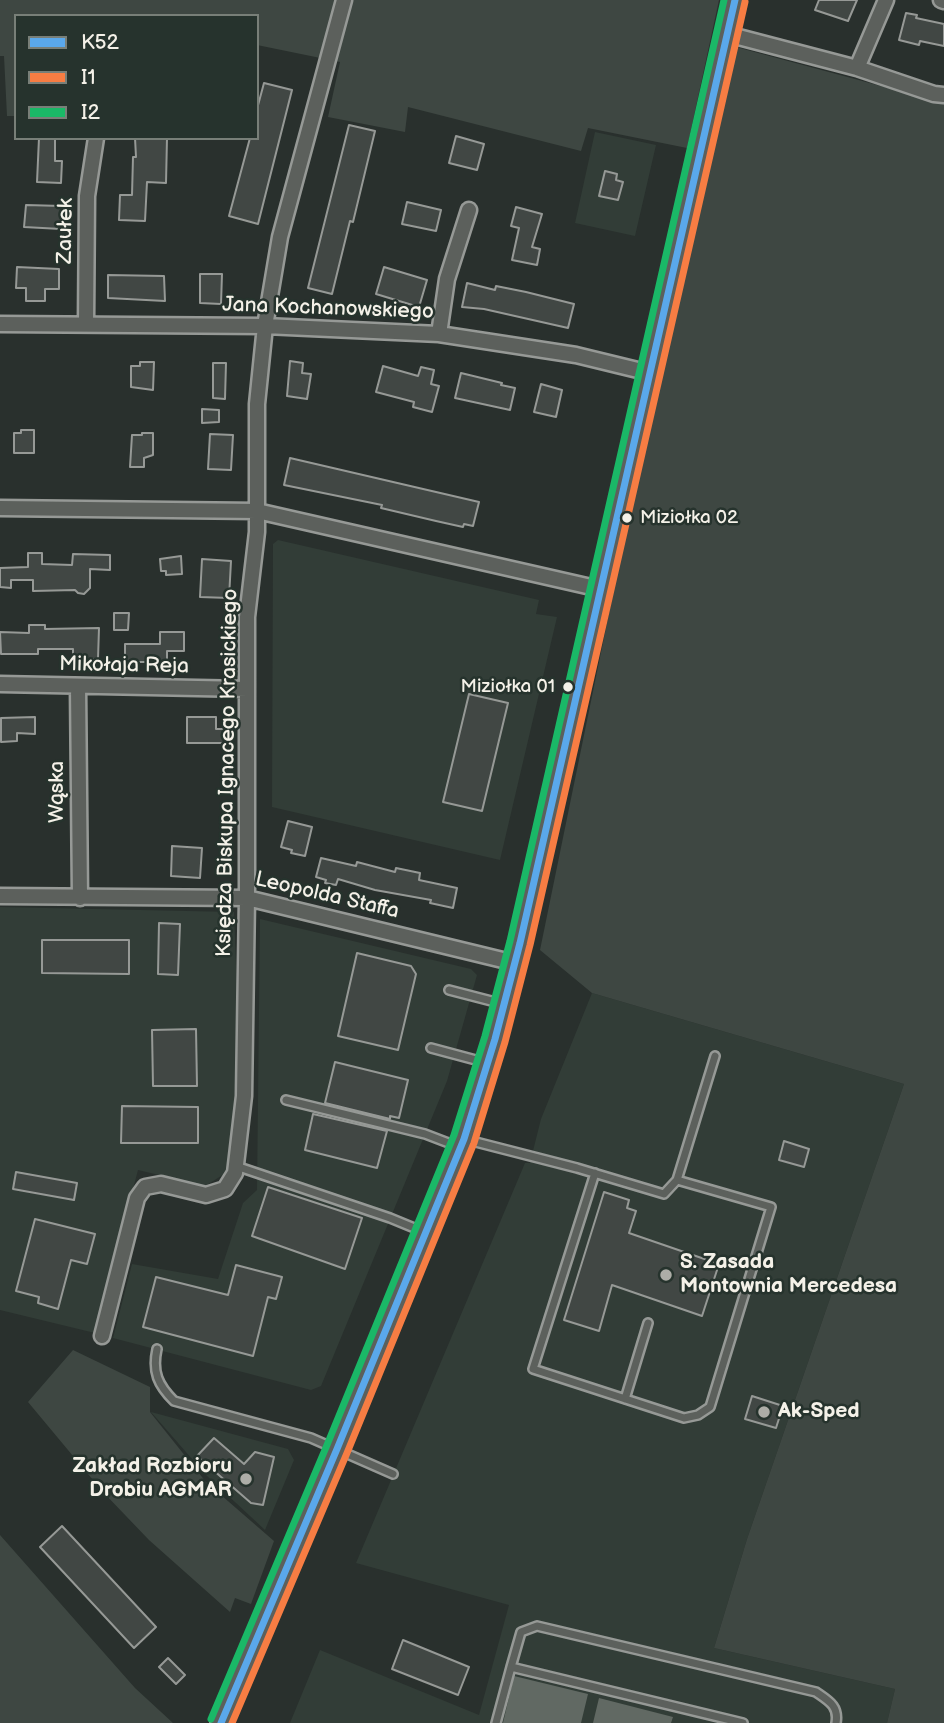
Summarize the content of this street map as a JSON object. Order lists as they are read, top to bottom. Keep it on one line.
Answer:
{"streets":{"street":["Zaułek","Jana Kochanowskiego","Mikołaja Reja","Księdza Biskupa Ignacego Krasickiego","Wąska","Leopolda Staffa"]},"crossings":[["Zaułek","Jana Kochanowskiego"],["Jana Kochanowskiego","Księdza Biskupa Ignacego Krasickiego"],["Mikołaja Reja","Księdza Biskupa Ignacego Krasickiego"],["Mikołaja Reja","Wąska"],["Księdza Biskupa Ignacego Krasickiego","Leopolda Staffa"],["Wąska","Leopolda Staffa"]],"places":["Miziołka 02","Miziołka 01","S. Zasada Montownia Mercedesa","Ak-Sped","Zakład Rozbioru Drobiu AGMAR"],"lines":["transit line K52","transit line I2","transit line I1"],"legend":["K52","I1","I2"]}
